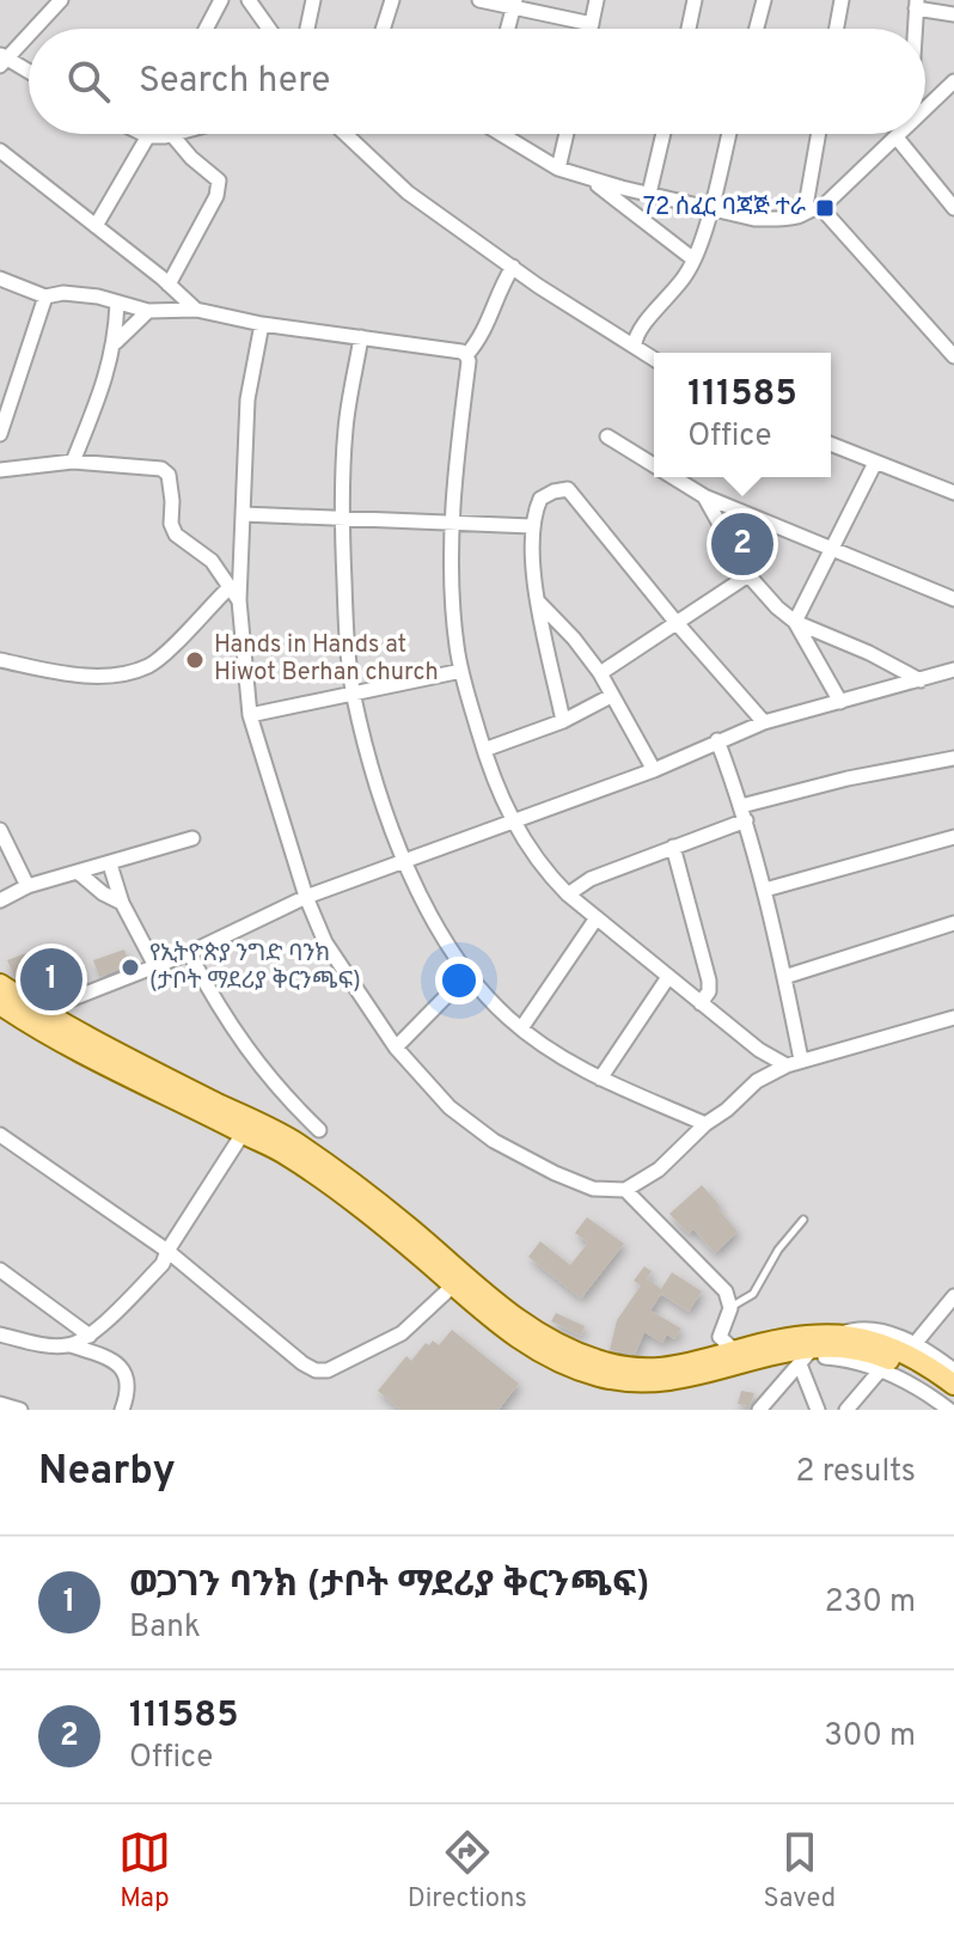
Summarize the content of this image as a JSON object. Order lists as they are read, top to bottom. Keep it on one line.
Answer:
{"places":{"transit":["72 ሰፈር ባጃጅ ተራ"],"other":["Hands in Hands at Hiwot Berhan church","የኢትዮጵያ ንግድ ባንክ (ታቦት ማደሪያ ቅርንጫፍ)"]},"page":{"search":"Search here","popup":["111585","Office"],"pins":["2","1"],"heading":["Nearby","2 results"],"list":[{"mark":"1","name":"ወጋገን ባንክ (ታቦት ማደሪያ ቅርንጫፍ)","note":"Bank","value":"230 m"},{"mark":"2","name":"111585","note":"Office","value":"300 m"}],"nav":["Map","Directions","Saved"]}}
